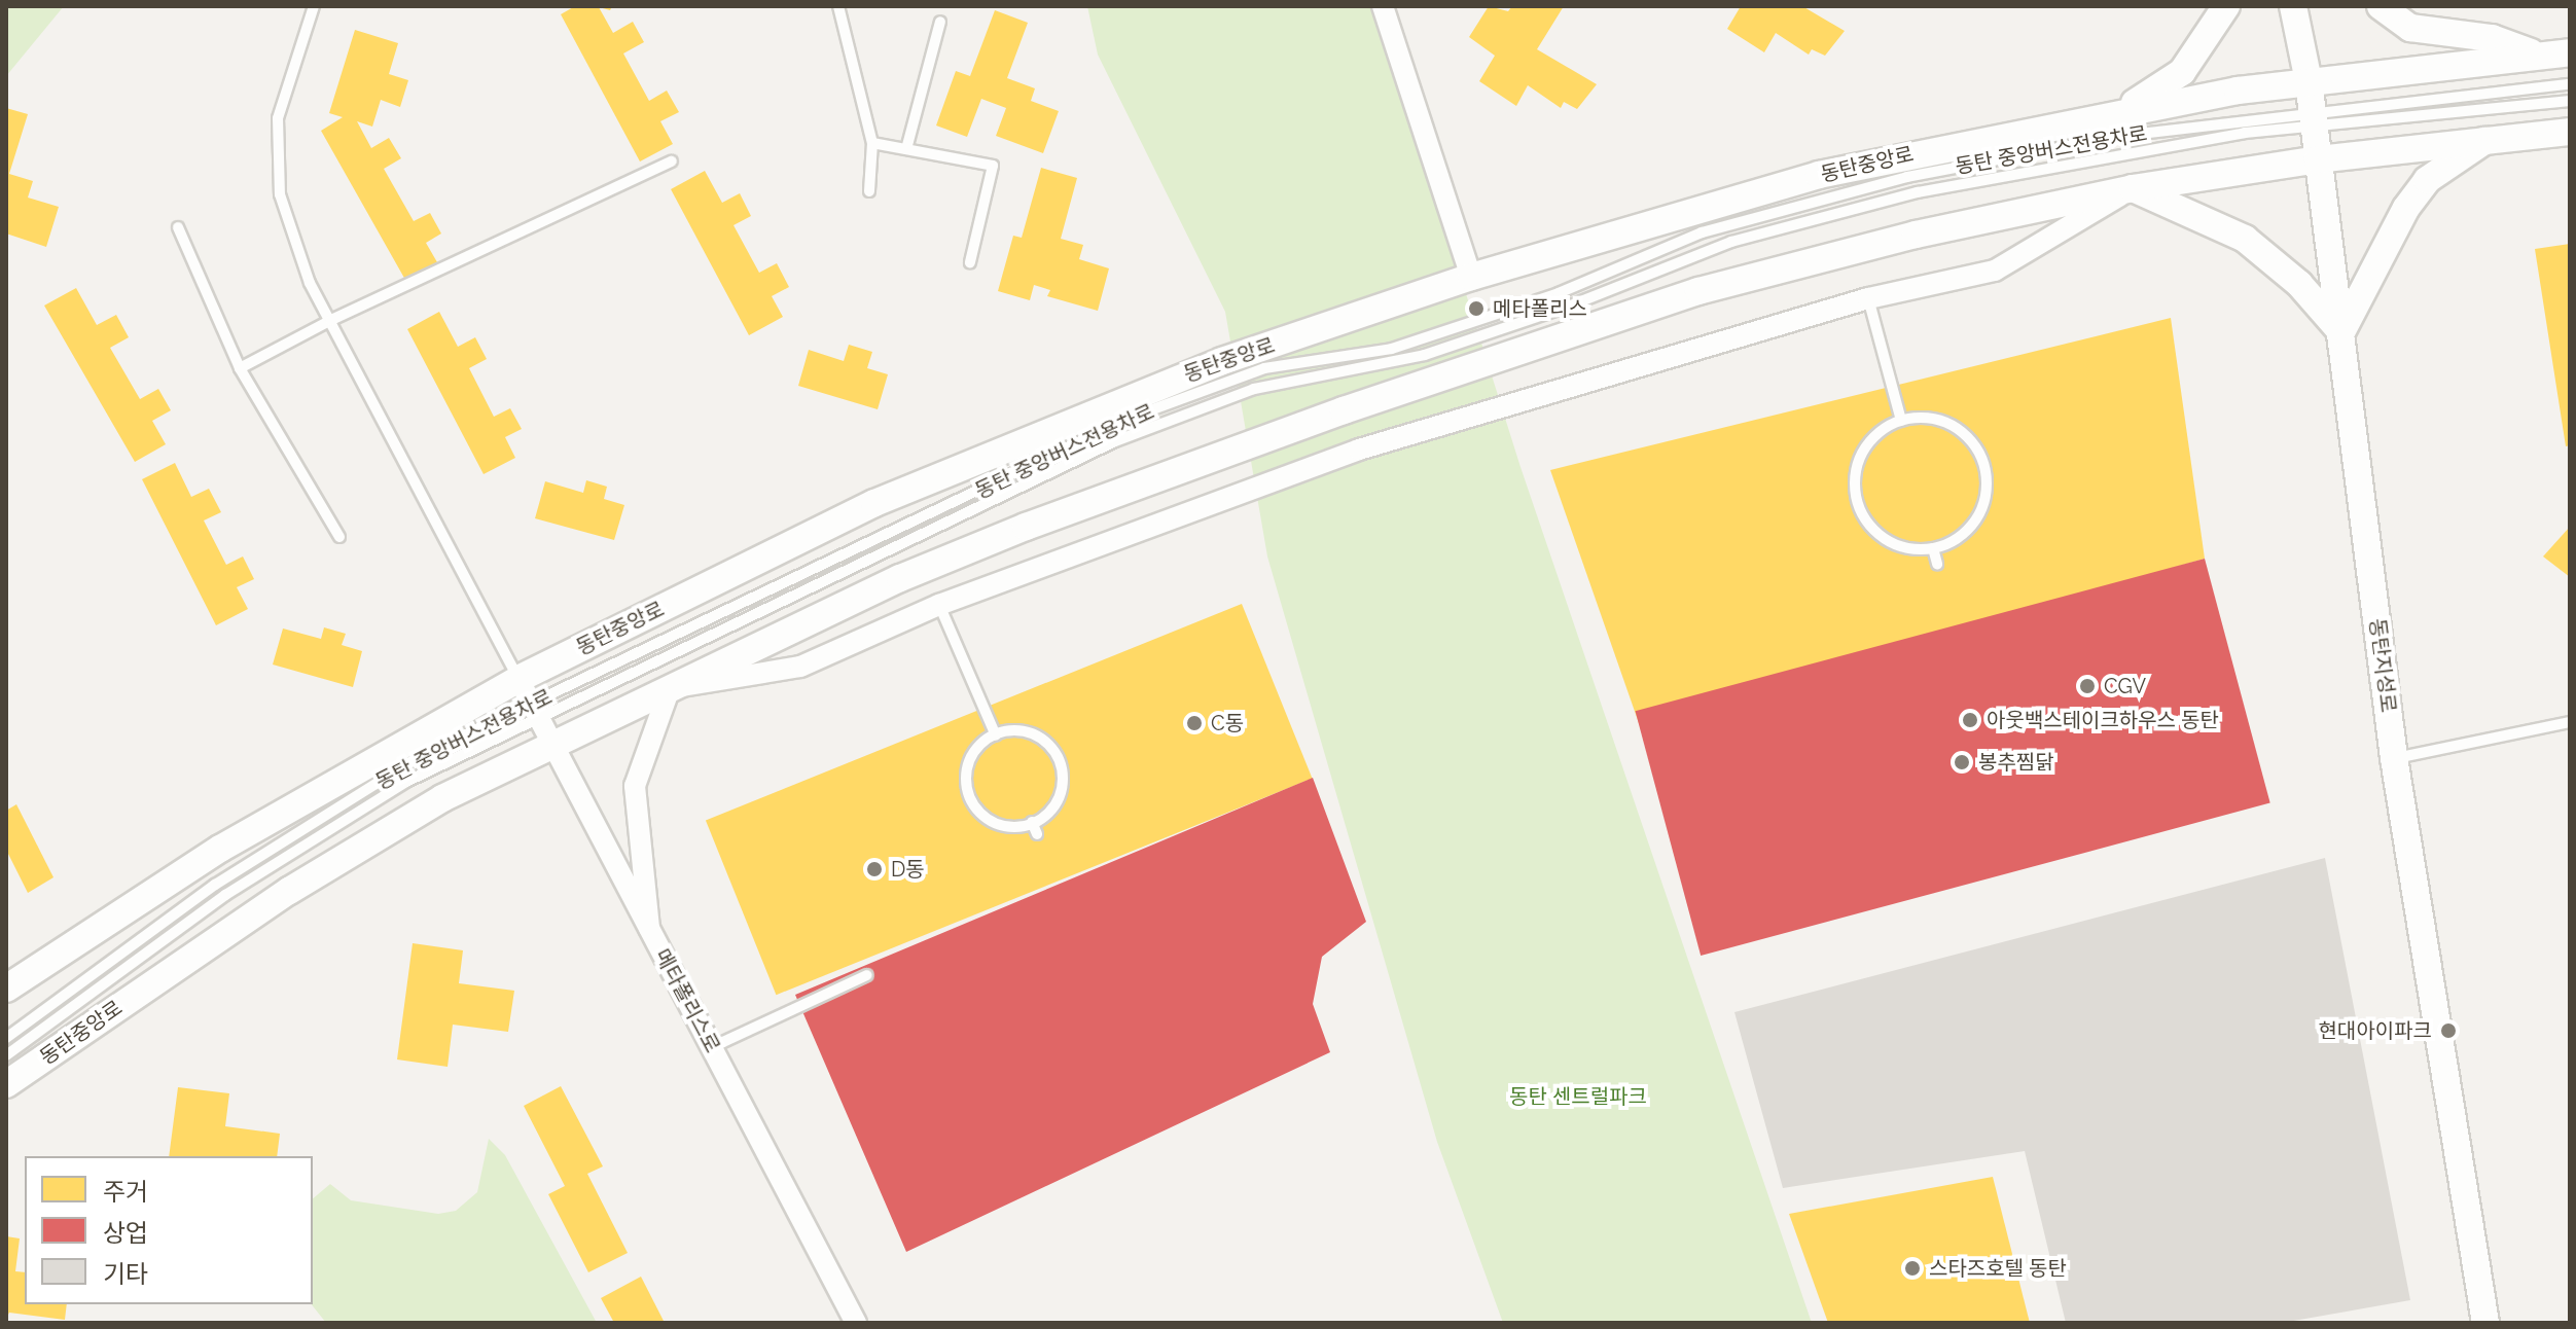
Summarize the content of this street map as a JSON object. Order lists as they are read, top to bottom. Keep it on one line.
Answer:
{"streets":{"street":["동탄중앙로","동탄지성로","메타폴리스로"],"lane":["동탄 중앙버스전용차로"]},"crossings":[["동탄 중앙버스전용차로","동탄지성로"],["동탄 중앙버스전용차로","메타폴리스로"],["동탄중앙로","동탄지성로"],["동탄중앙로","메타폴리스로"]],"parks":["동탄 센트럴파크"],"places":["메타폴리스","CGV","아웃백스테이크하우스 동탄","C동","봉추찜닭","D동","현대아이파크","스타즈호텔 동탄"],"legend":["주거","상업","기타"]}
